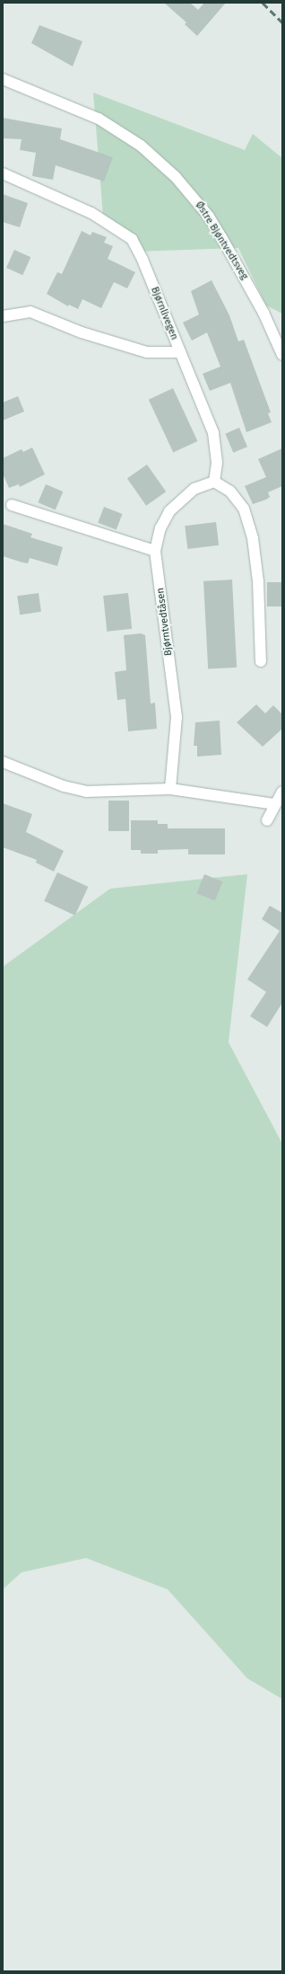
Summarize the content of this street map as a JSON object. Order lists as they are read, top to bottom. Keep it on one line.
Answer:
{"streets":{"street":["Østre Bjøntvedtsveg","Bjørnlivegen","Bjørntvedtåsen"]}}
